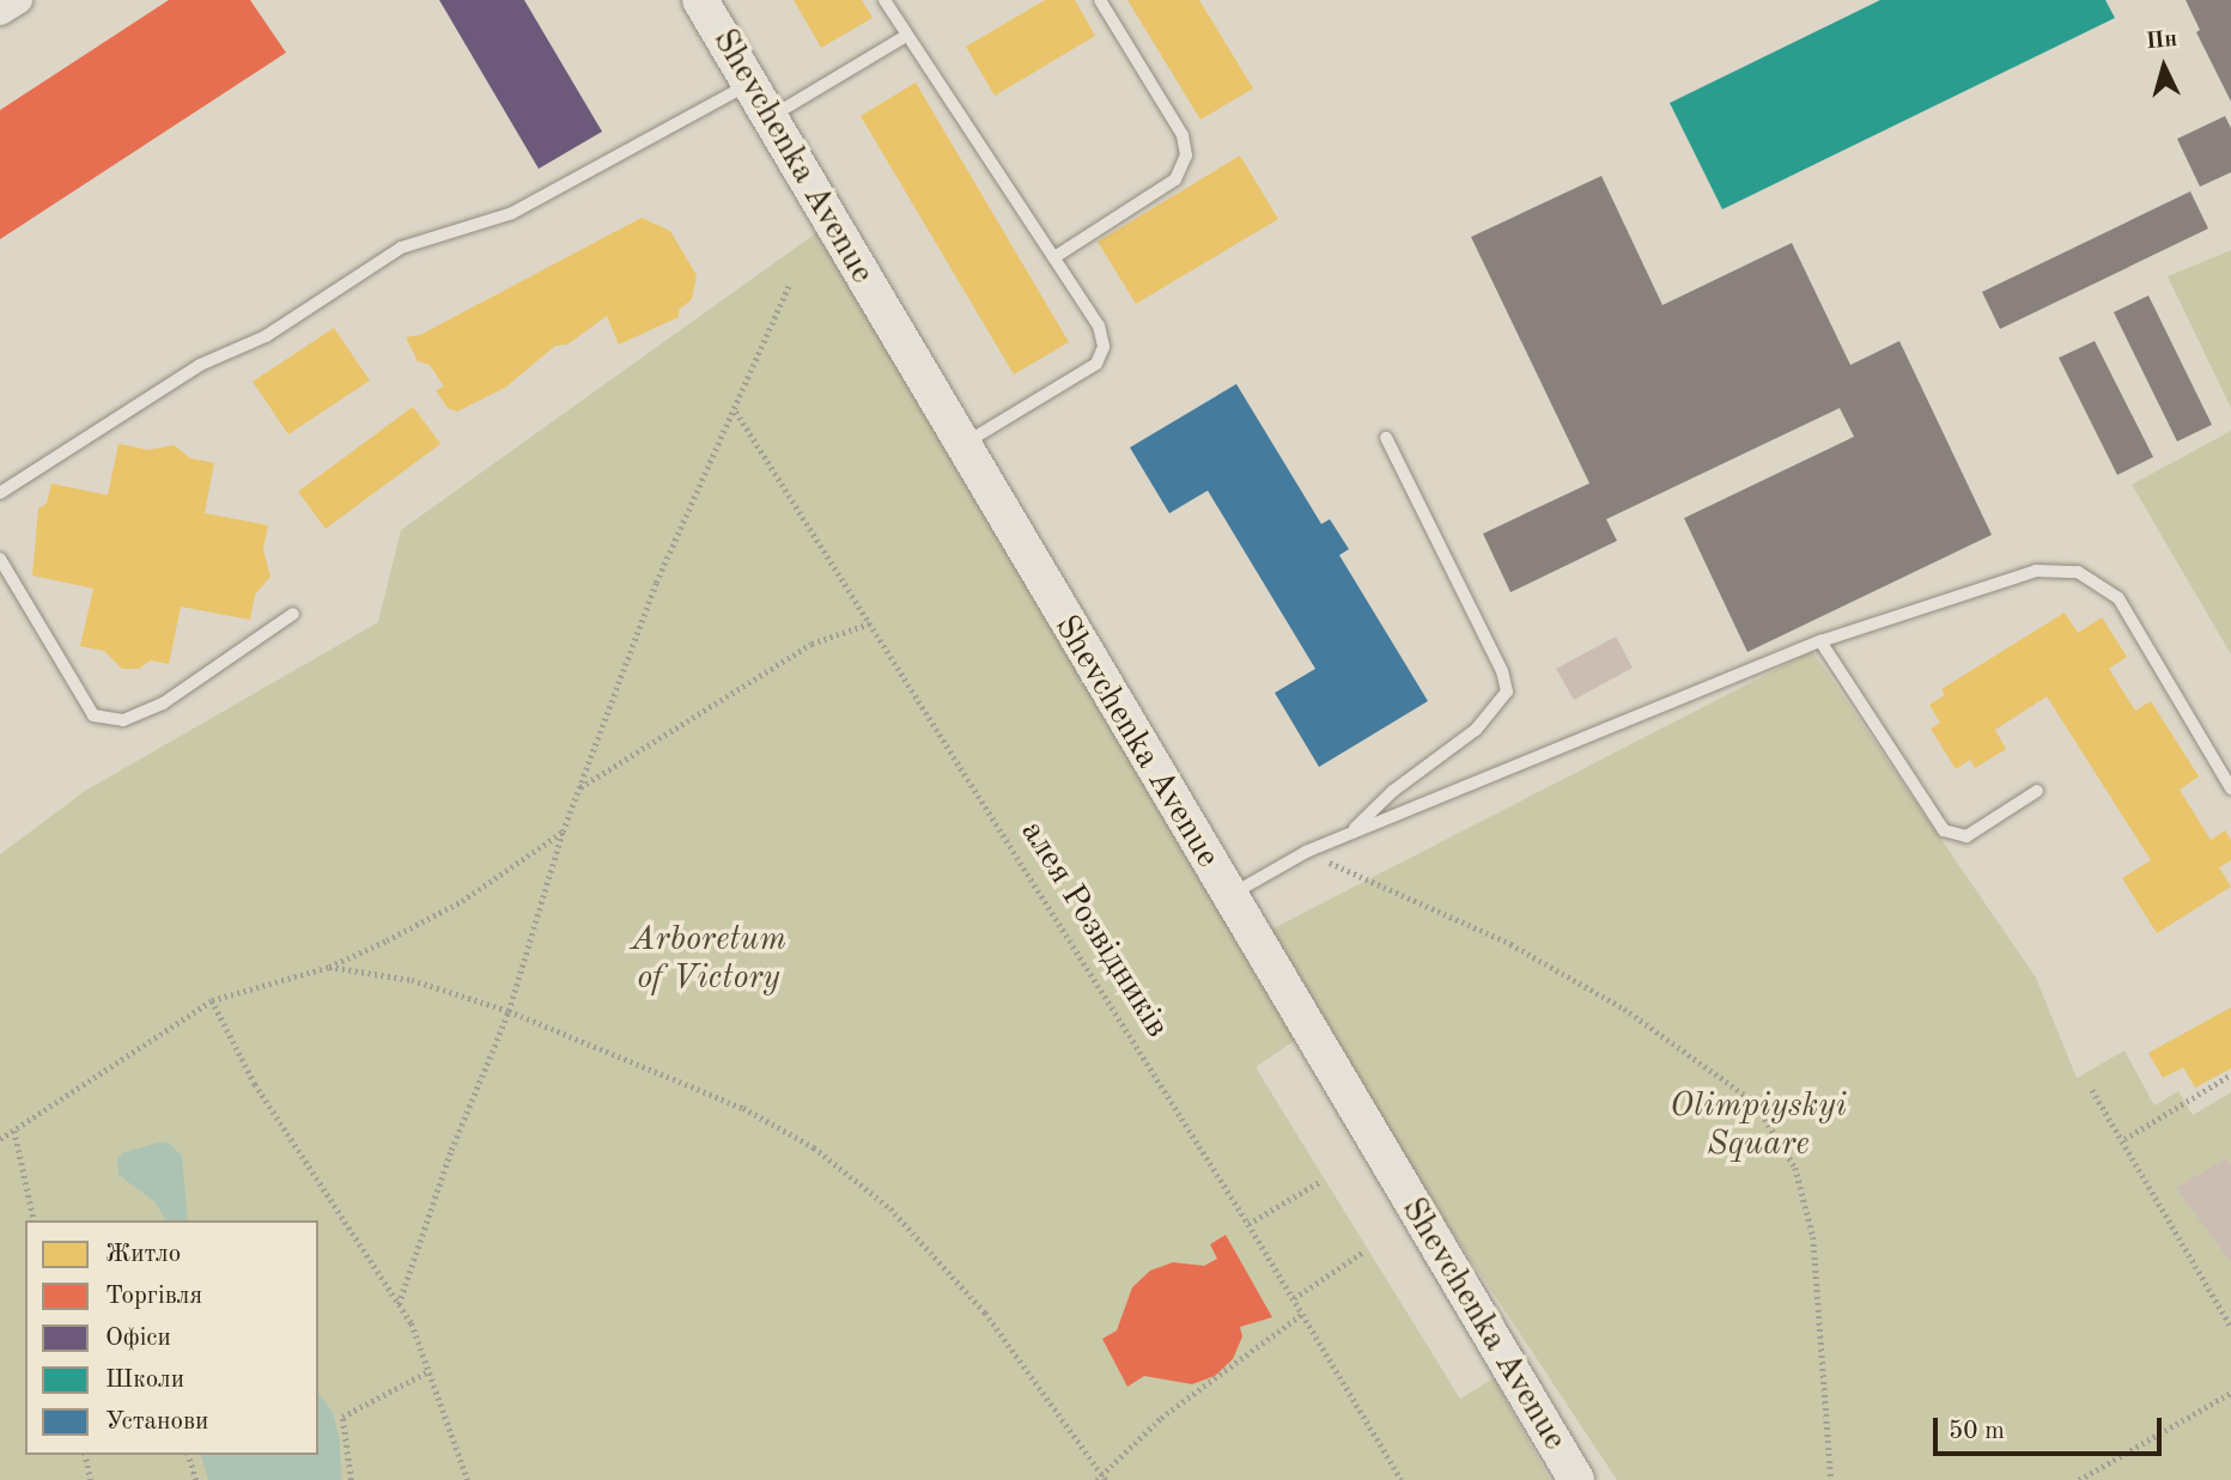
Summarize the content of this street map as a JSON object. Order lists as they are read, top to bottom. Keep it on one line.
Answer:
{"streets":{"main road":["Shevchenka Avenue"],"path":["алея Розвідників"]},"parks":["Arboretum of Victory","Olimpiyskyi Square"],"legend":["Житло","Торгівля","Офіси","Школи","Установи"],"scale_bar":"50 m","north":"top"}
